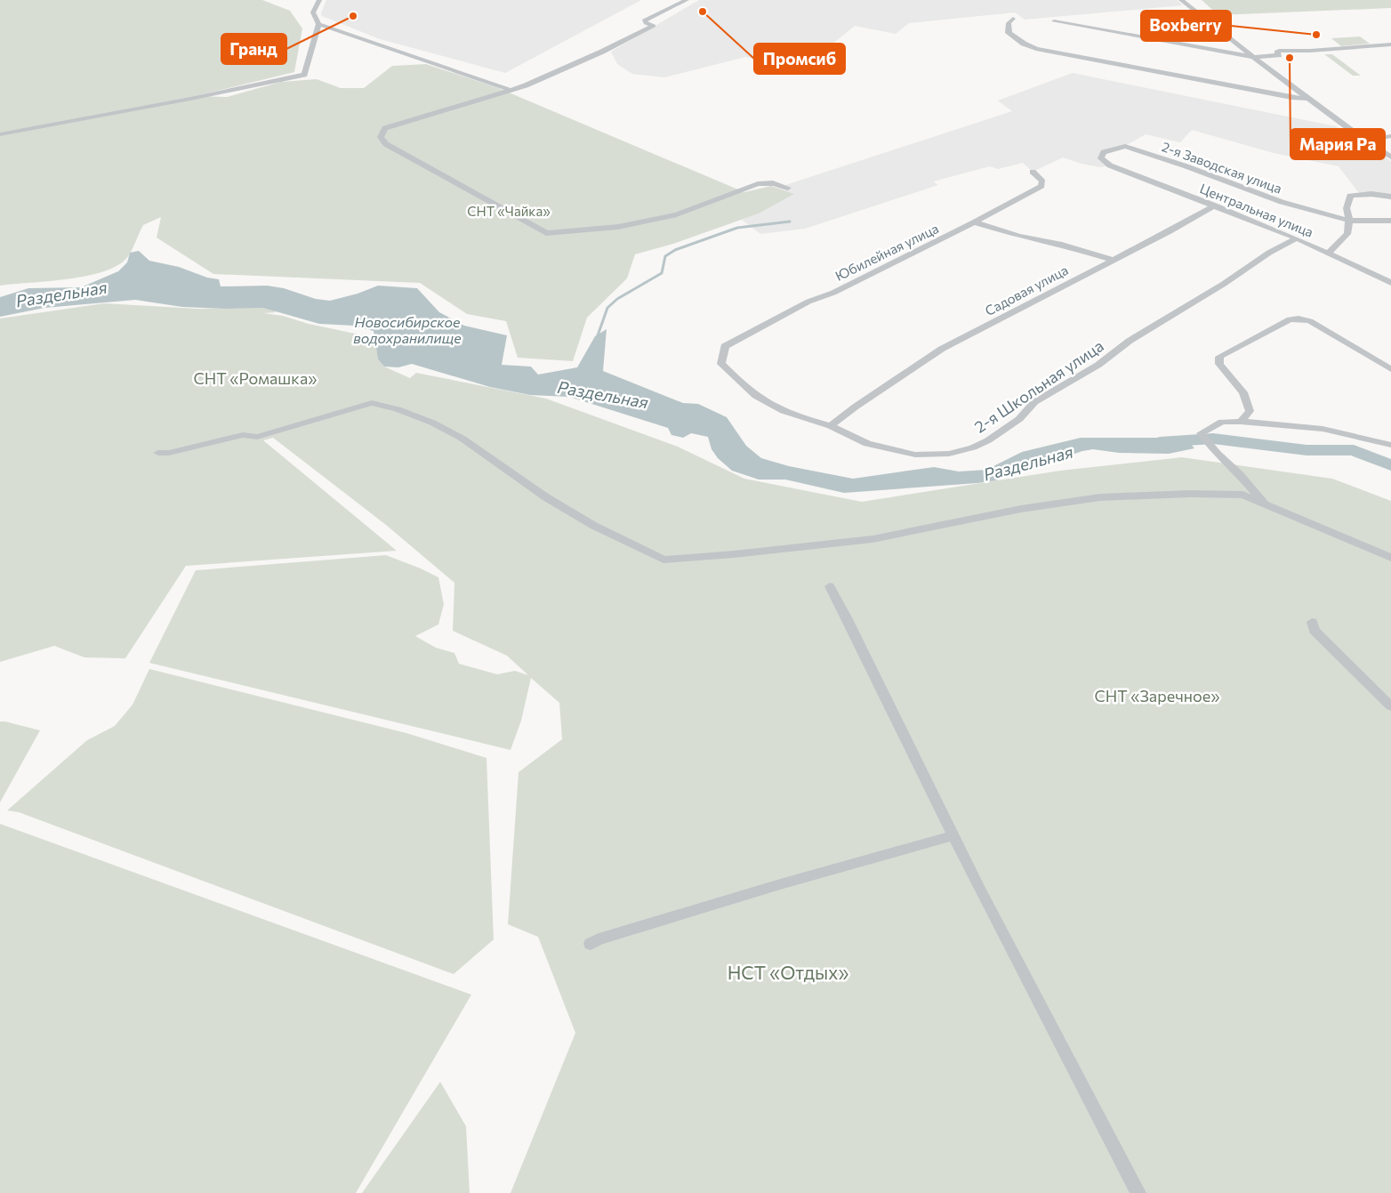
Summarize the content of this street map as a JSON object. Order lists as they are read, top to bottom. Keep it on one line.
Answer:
{"streets":{"street":["2-я Заводская улица","Центральная улица","Юбилейная улица","Садовая улица","2-я Школьная улица"]},"crossings":[["2-я Заводская улица","Центральная улица"],["Центральная улица","Садовая улица"],["Центральная улица","2-я Школьная улица"],["Юбилейная улица","2-я Школьная улица"],["Садовая улица","2-я Школьная улица"]],"water":["Раздельная","Новосибирское водохранилище"],"parks":["СНТ «Чайка»","СНТ «Ромашка»","СНТ «Заречное»","НСТ «Отдых»"],"places":["Промсиб","Гранд","Boxberry","Мария Ра"]}
